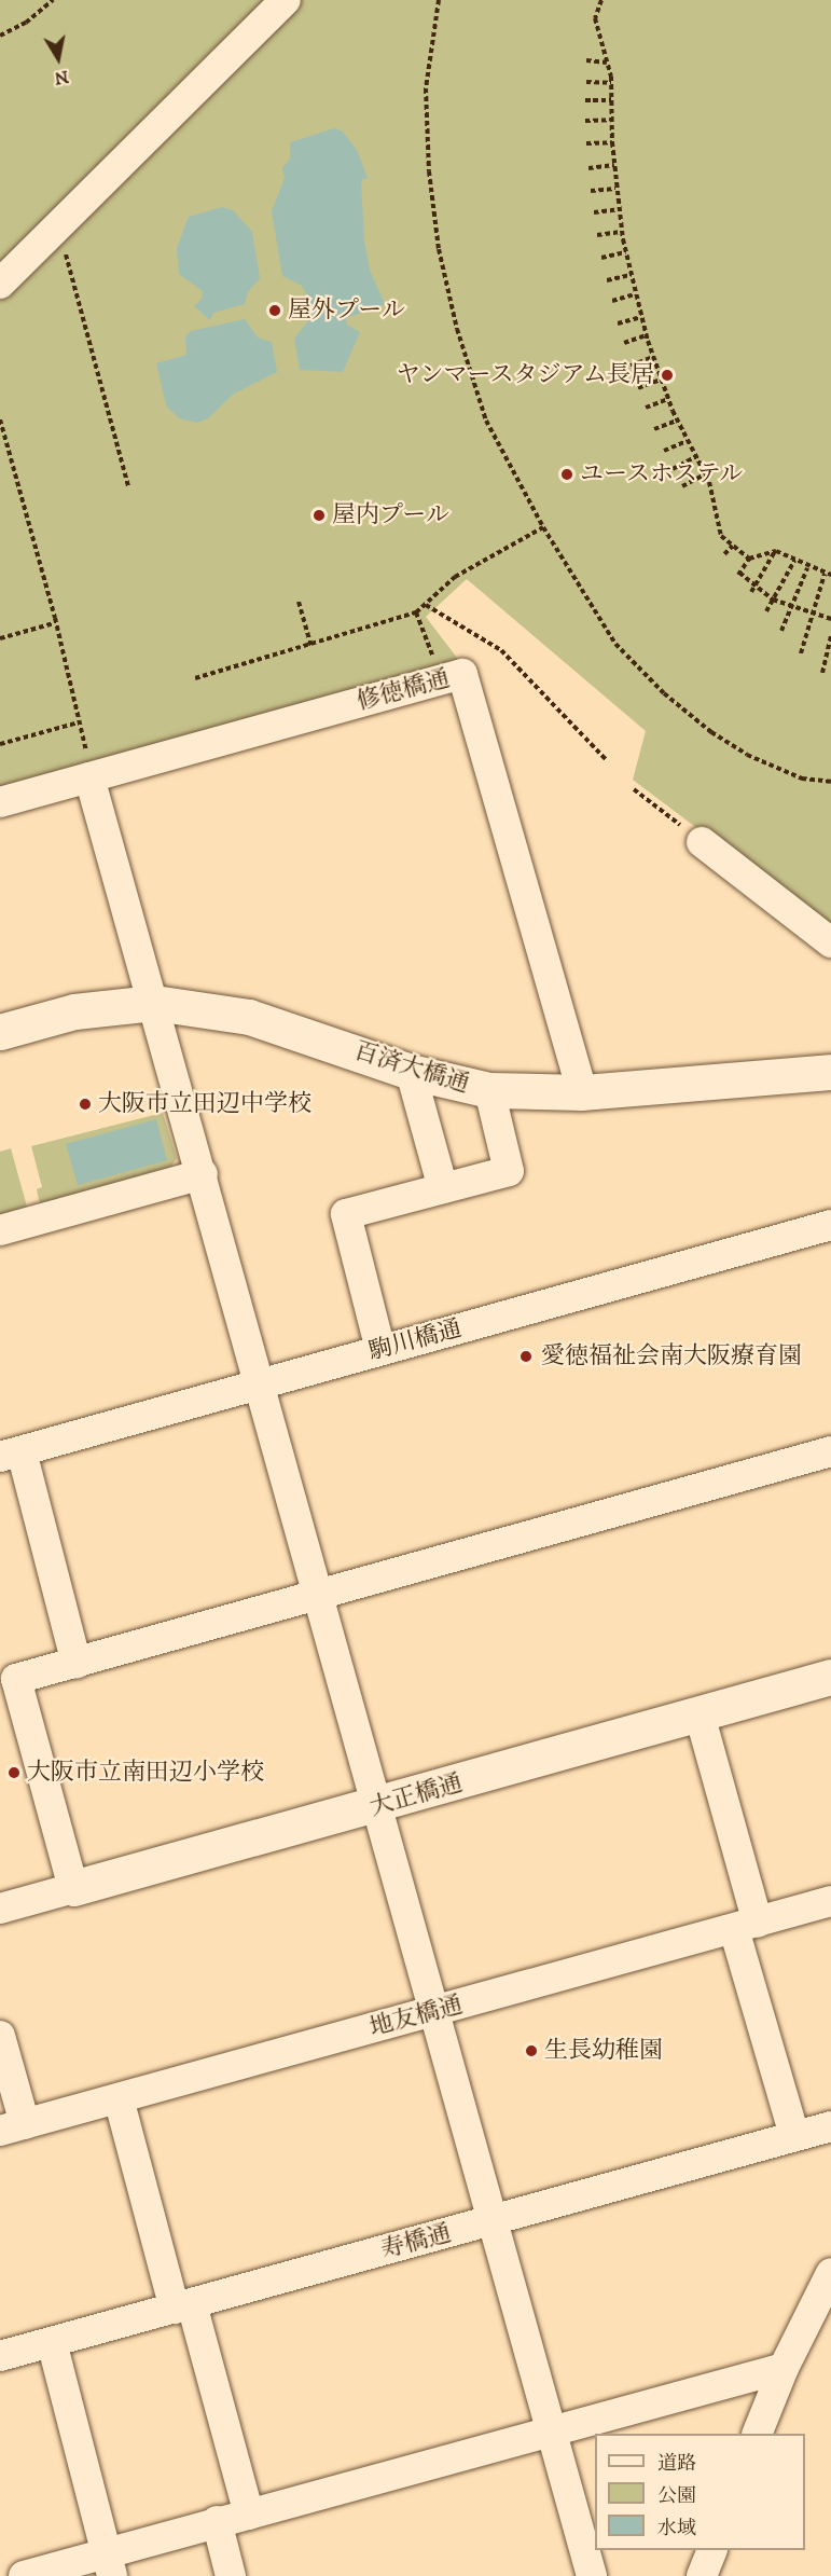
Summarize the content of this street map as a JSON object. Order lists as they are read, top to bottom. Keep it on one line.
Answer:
{"streets":{"street":["修徳橋通","百済大橋通","駒川橋通","大正橋通","地友橋通","寿橋通"]},"crossings":[["修徳橋通","百済大橋通"]],"places":["屋外プール","ヤンマースタジアム長居","ユースホステル","屋内プール","大阪市立田辺中学校","愛徳福祉会南大阪療育園","大阪市立南田辺小学校","生長幼稚園"],"legend":["道路","公園","水域"],"north":"bottom"}
